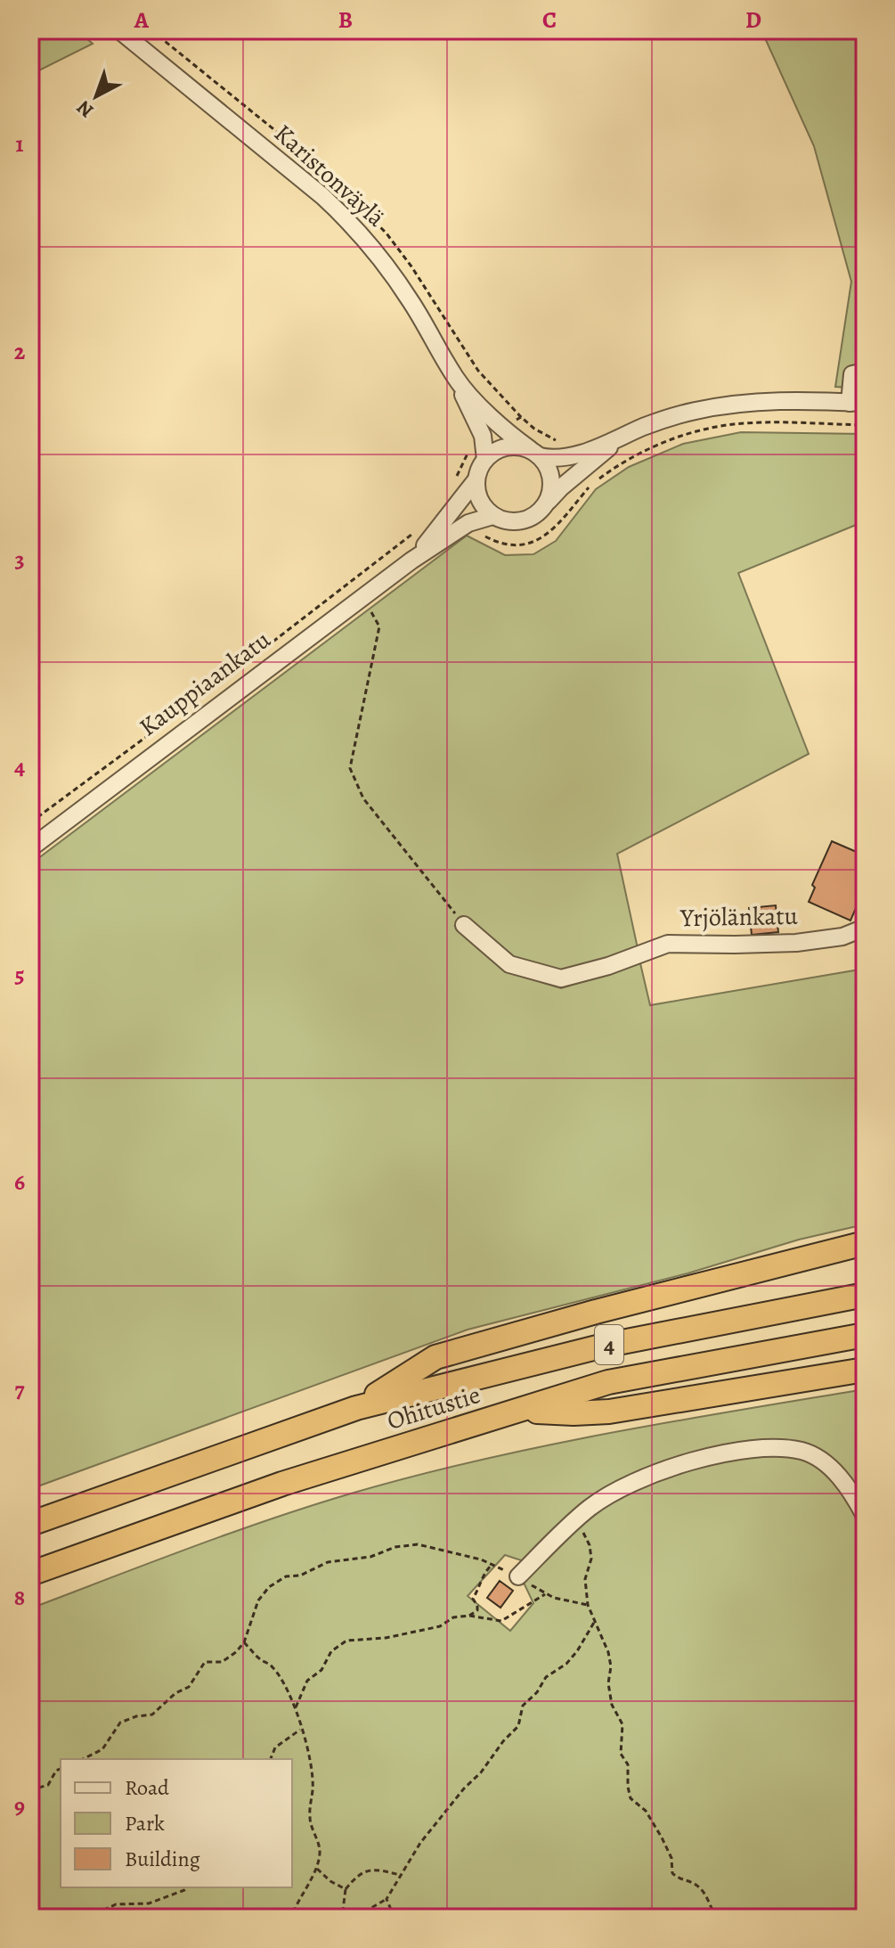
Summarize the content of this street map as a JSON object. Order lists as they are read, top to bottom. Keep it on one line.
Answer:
{"streets":{"highway":["4","Ohitustie"],"street":["Karistonväylä","Kauppiaankatu","Yrjölänkatu"]},"crossings":[["Karistonväylä","Kauppiaankatu"]],"legend":["Road","Park","Building"],"north":"bottom left","grid":{"columns":["A","B","C","D"],"rows":["1","2","3","4","5","6","7","8","9"]}}
